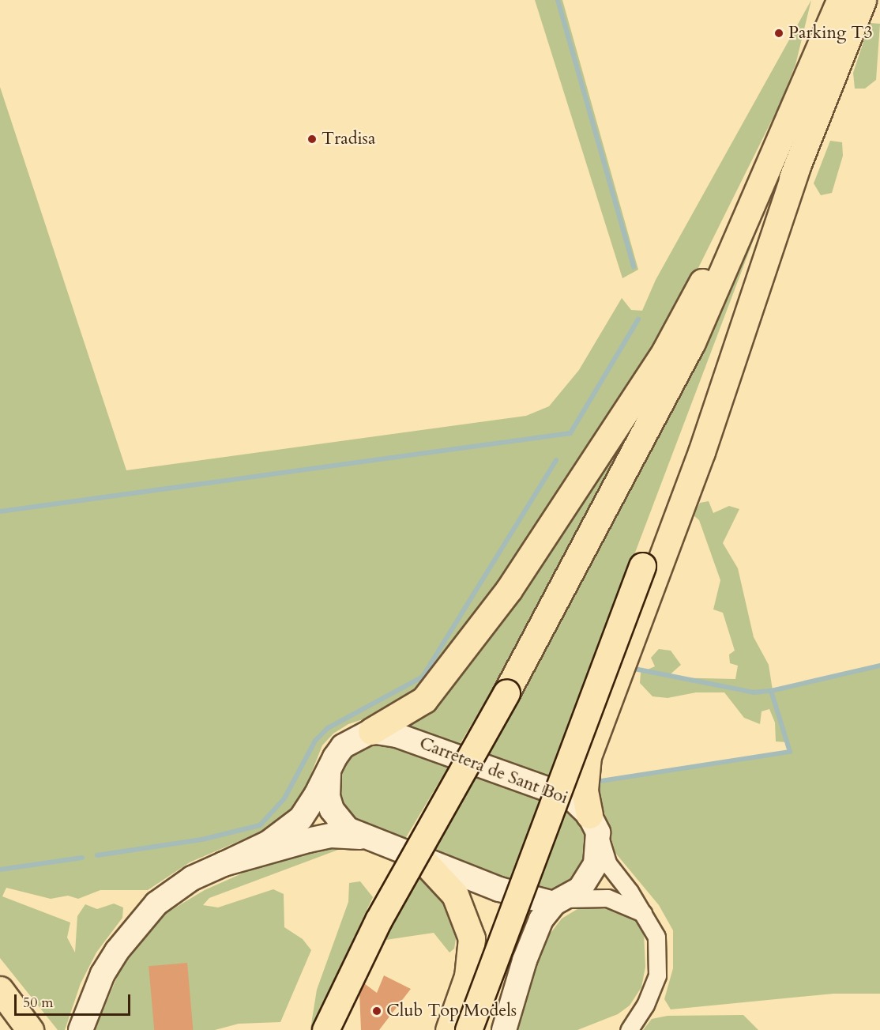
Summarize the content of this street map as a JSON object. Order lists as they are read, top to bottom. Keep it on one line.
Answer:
{"streets":{"street":["Carretera de Sant Boi"]},"places":["Parking T3","Tradisa","Club Top Models"],"scale_bar":"50 m"}
